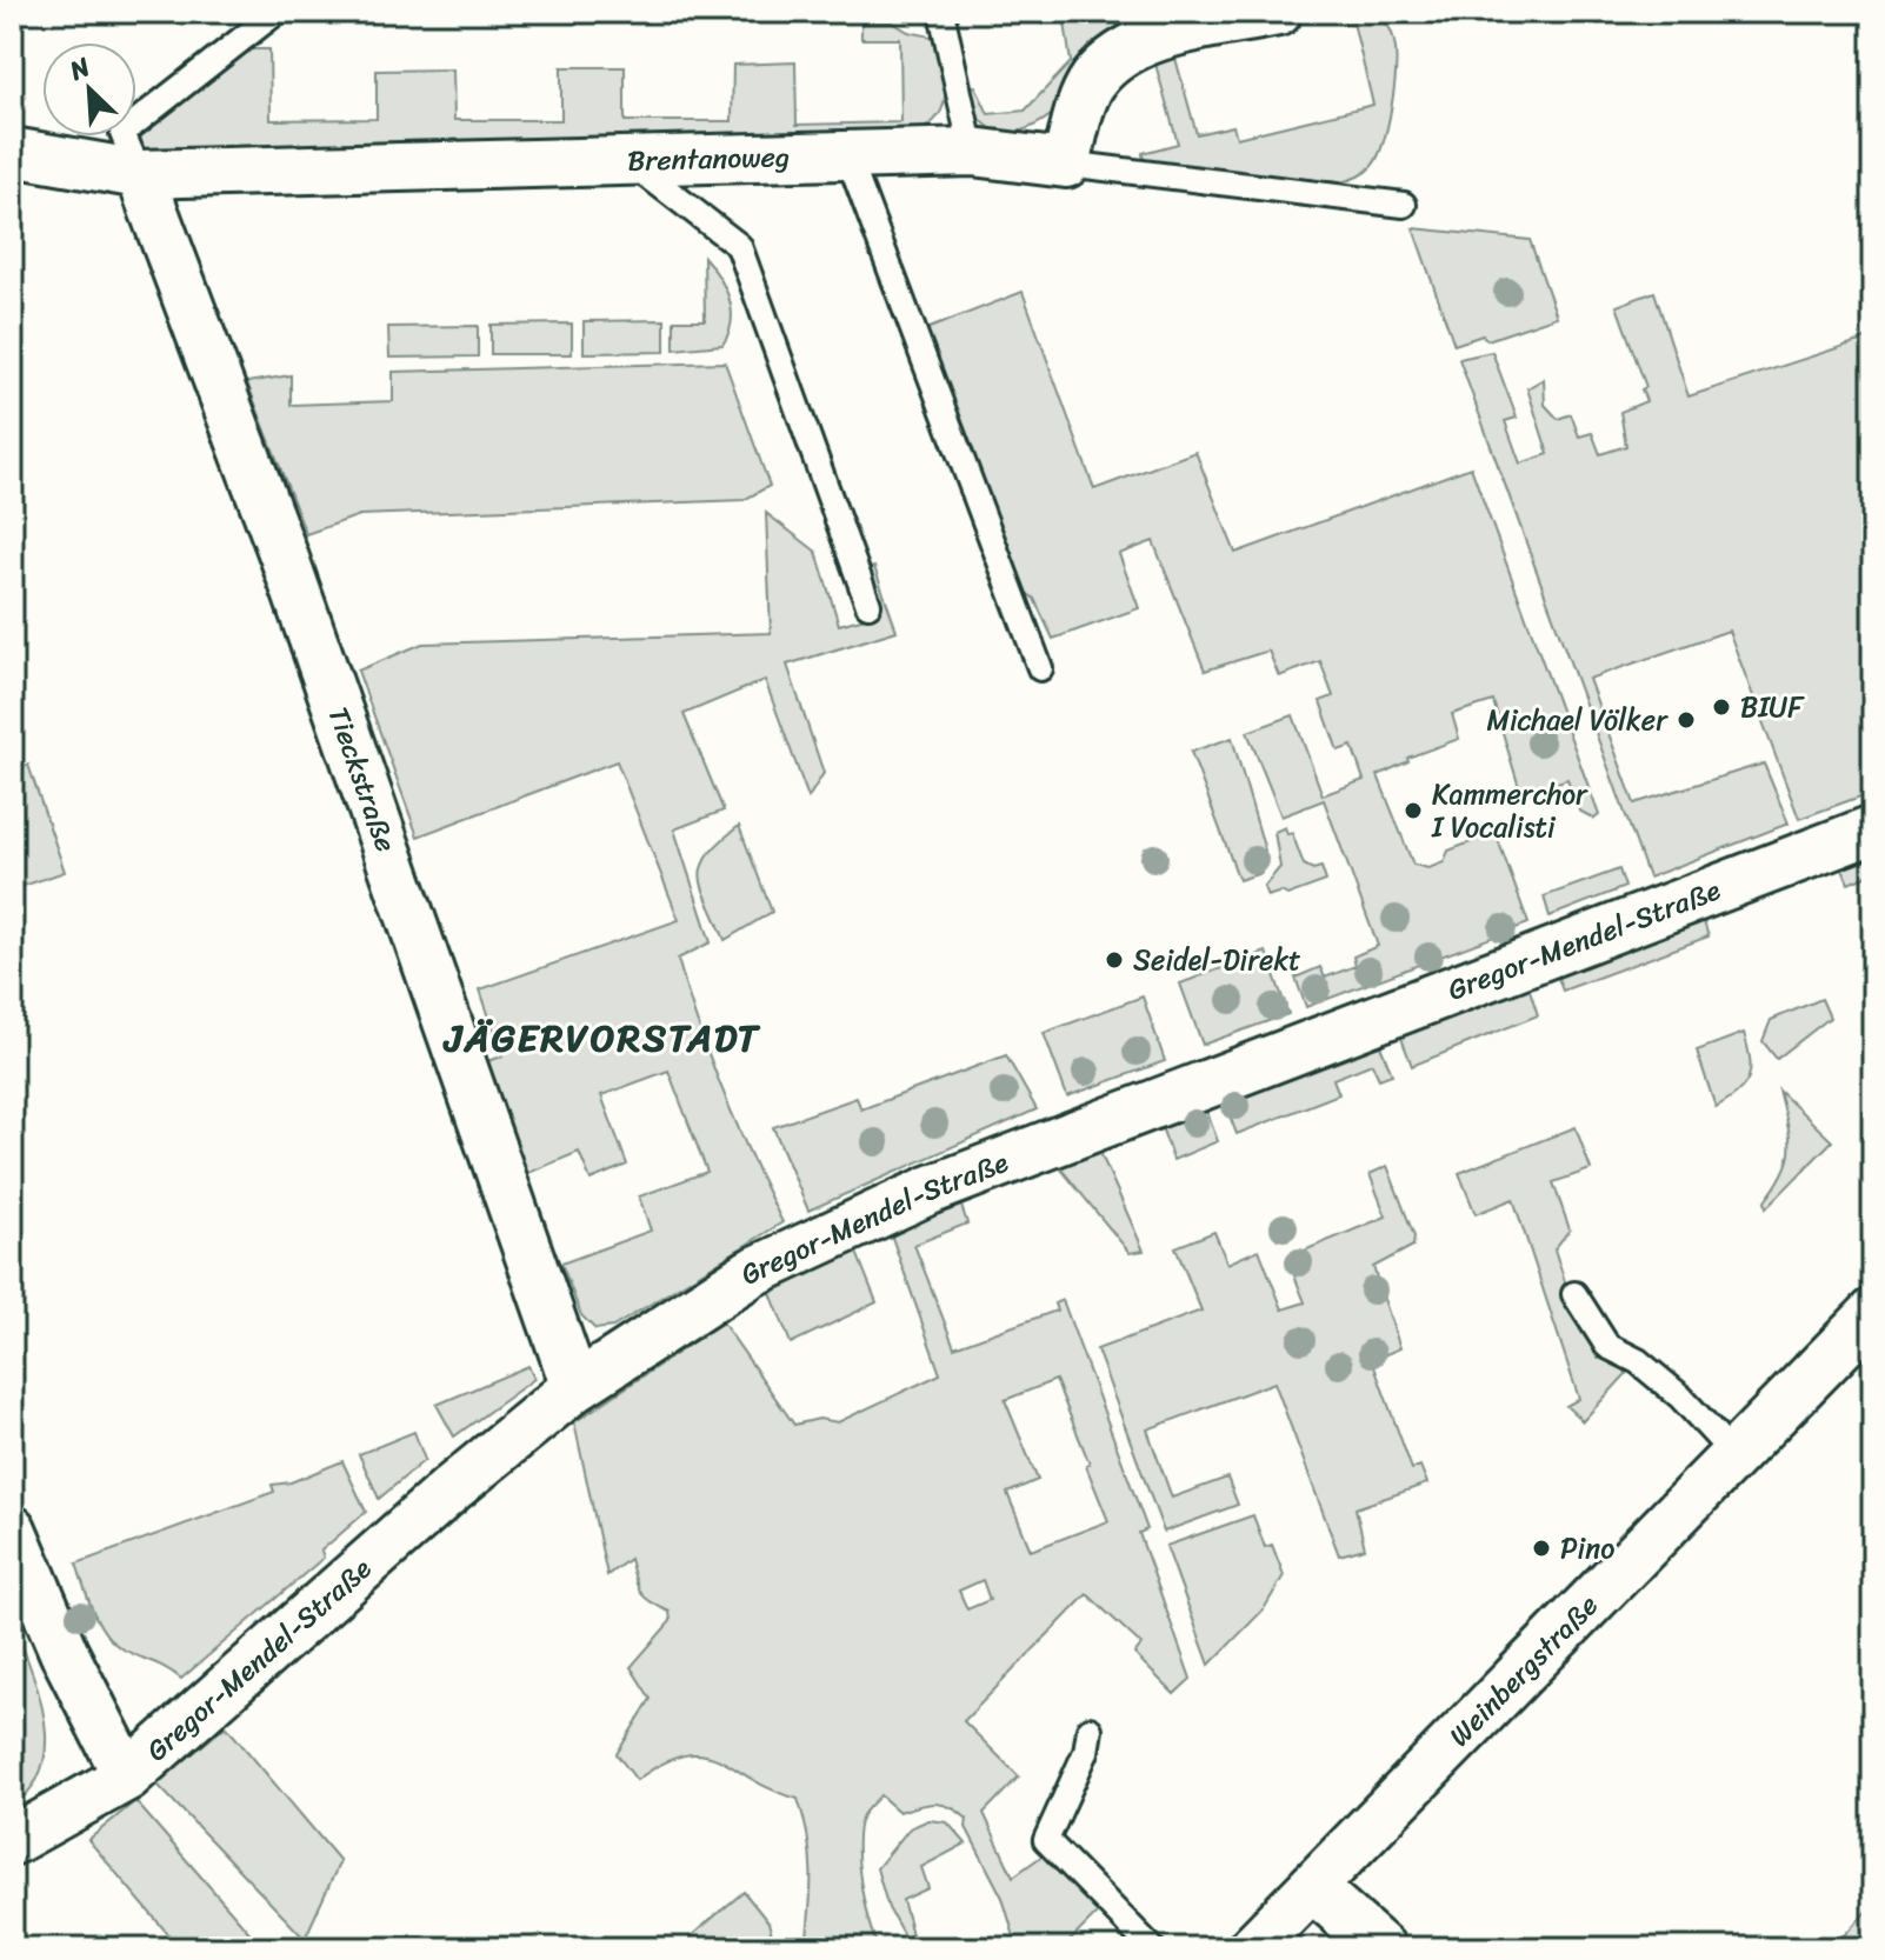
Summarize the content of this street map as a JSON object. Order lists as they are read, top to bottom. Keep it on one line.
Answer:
{"streets":{"street":["Brentanoweg","Tieckstraße","Gregor-Mendel-Straße","Weinbergstraße"]},"crossings":[["Brentanoweg","Tieckstraße"],["Tieckstraße","Gregor-Mendel-Straße"]],"districts":["JÄGERVORSTADT"],"places":["BIUF","Michael Völker","Kammerchor I Vocalisti","Seidel-Direkt","Pino"],"north":"top left"}
